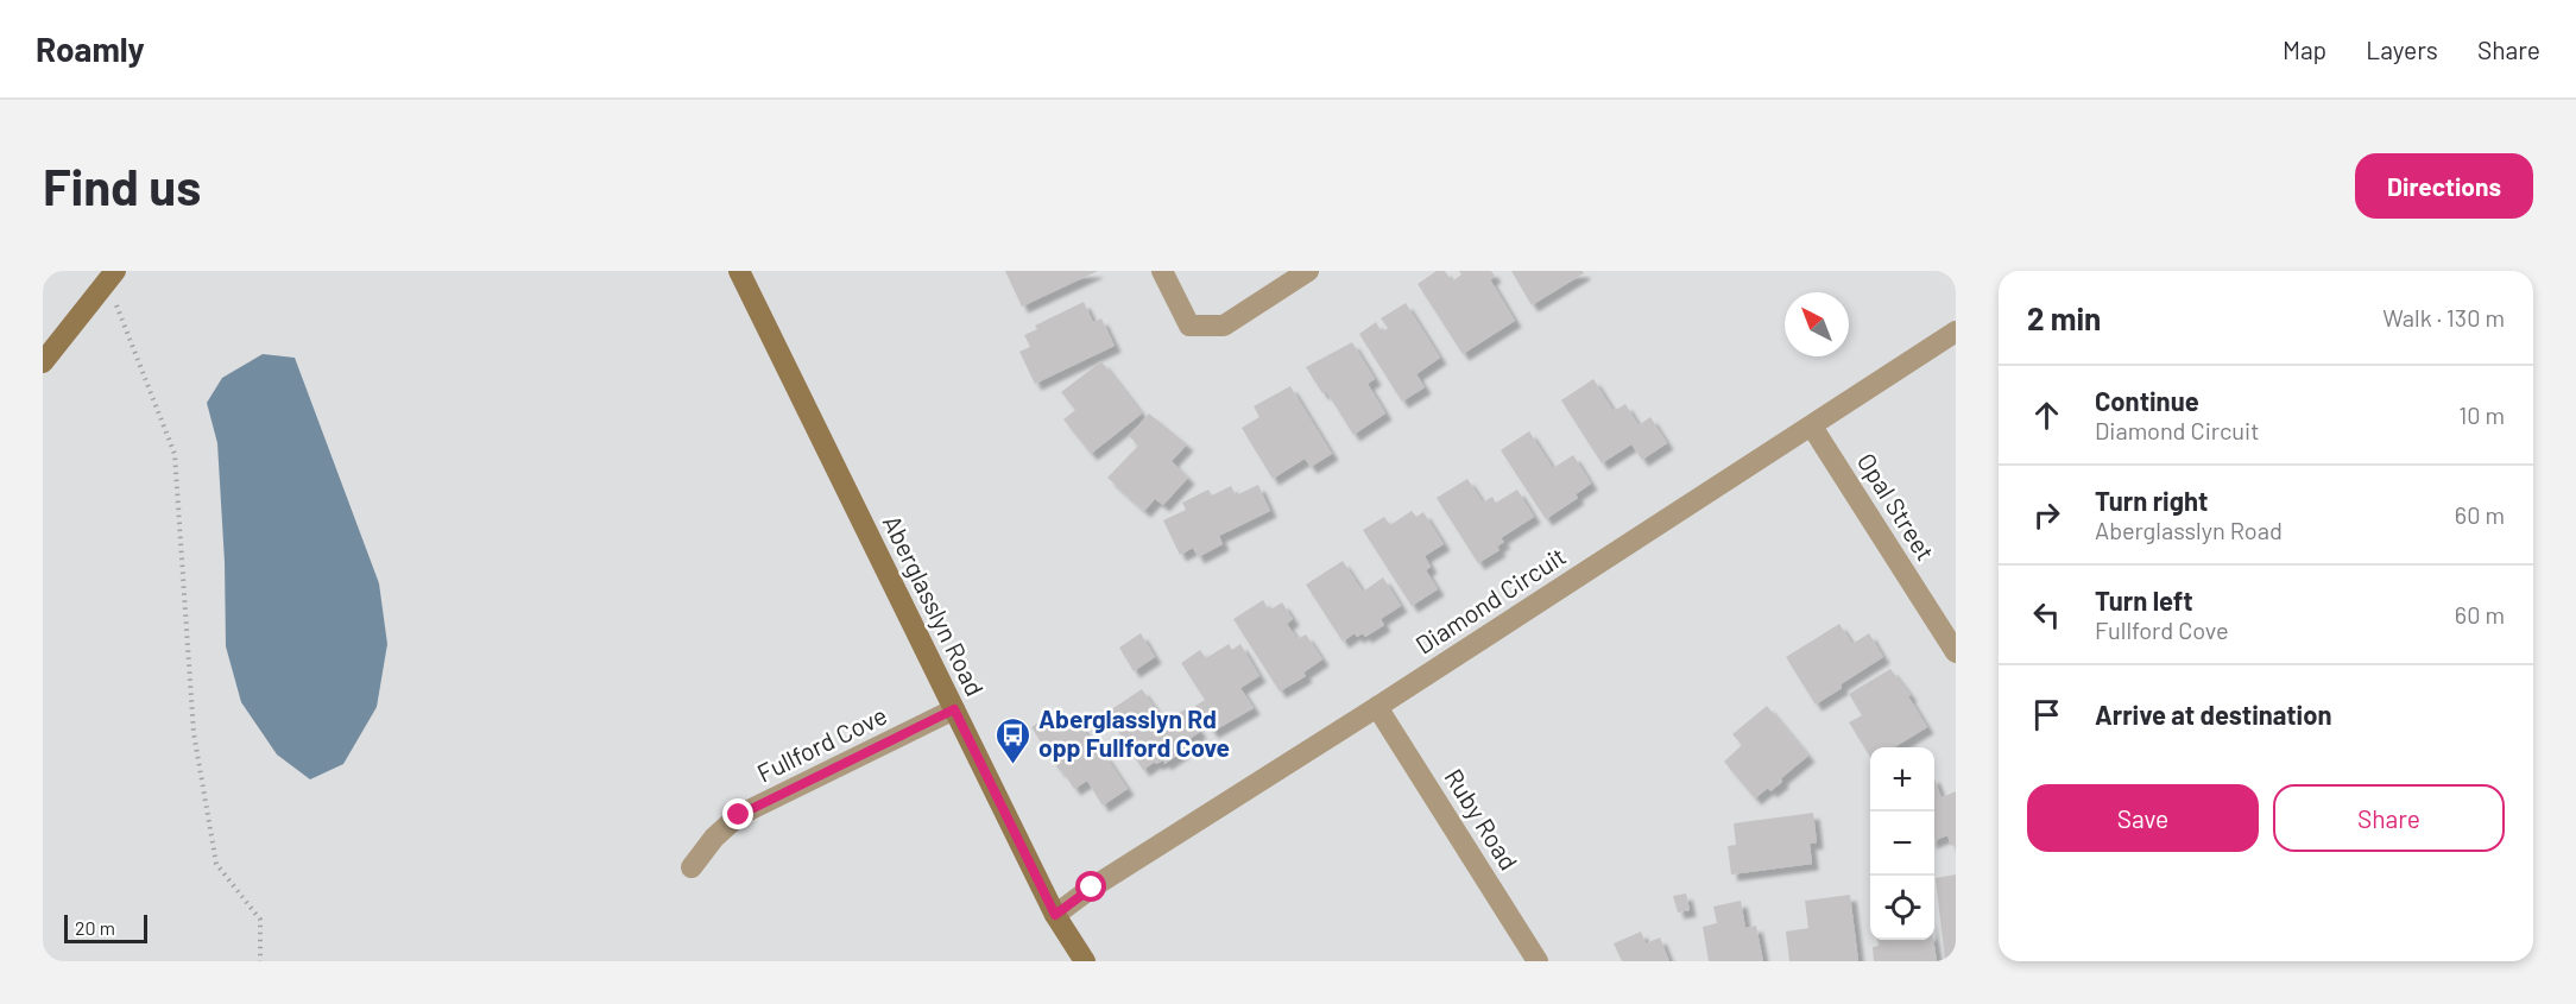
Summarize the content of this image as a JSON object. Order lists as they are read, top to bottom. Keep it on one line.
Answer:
{"streets":{"main road":["Aberglasslyn Road"],"street":["Opal Street","Diamond Circuit","Fullford Cove","Ruby Road"]},"crossings":[["Opal Street","Diamond Circuit"],["Diamond Circuit","Aberglasslyn Road"],["Diamond Circuit","Ruby Road"],["Aberglasslyn Road","Fullford Cove"]],"places":{"bus stop":["Aberglasslyn Rd opp Fullford Cove"]},"scale_bar":"20 m","north":"top left","page":{"header":"Roamly","nav":["Map","Layers","Share"],"buttons":["Directions",["Save","Share"]],"title":"Find us","heading":["2 min","Walk · 130 m"],"list":[["Continue","Diamond Circuit","10 m"],["Turn right","Aberglasslyn Road","60 m"],["Turn left","Fullford Cove","60 m"],"Arrive at destination"],"map_buttons":["+","−"],"scale":"20 m"}}
